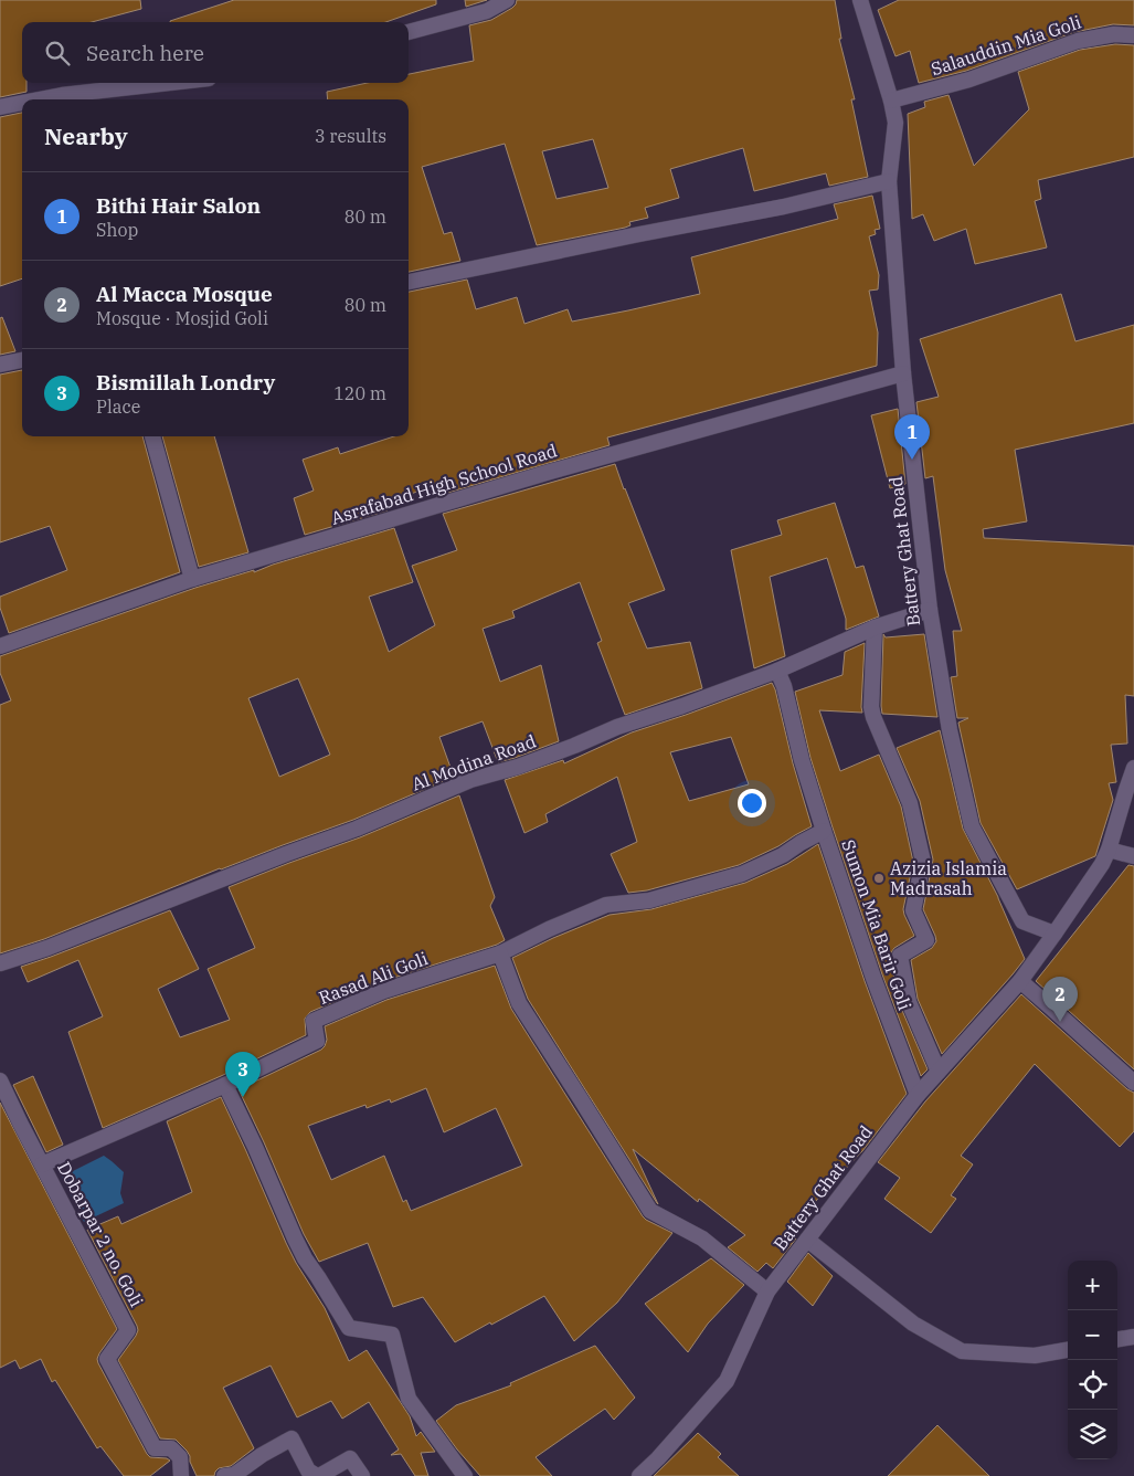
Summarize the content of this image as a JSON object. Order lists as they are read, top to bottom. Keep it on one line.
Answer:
{"streets":{"street":["Salauddin Mia Goli","Asrafabad High School Road","Battery Ghat Road","Al Modina Road","Sumon Mia Barir Goli","Rasad Ali Goli","Dobarpar 2 no. Goli"]},"crossings":[["Salauddin Mia Goli","Battery Ghat Road"],["Asrafabad High School Road","Battery Ghat Road"],["Battery Ghat Road","Al Modina Road"],["Battery Ghat Road","Sumon Mia Barir Goli"],["Al Modina Road","Sumon Mia Barir Goli"],["Sumon Mia Barir Goli","Rasad Ali Goli"],["Rasad Ali Goli","Dobarpar 2 no. Goli"]],"places":["Azizia Islamia Madrasah"],"page":{"search":"Search here","heading":["Nearby","3 results"],"list":[{"mark":"1","name":"Bithi Hair Salon","note":"Shop","value":"80 m"},{"mark":"2","name":"Al Macca Mosque","note":"Mosque · Mosjid Goli","value":"80 m"},{"mark":"3","name":"Bismillah Londry","note":"Place","value":"120 m"}],"pins":["1","2","3"],"map_buttons":["+","−"]}}
